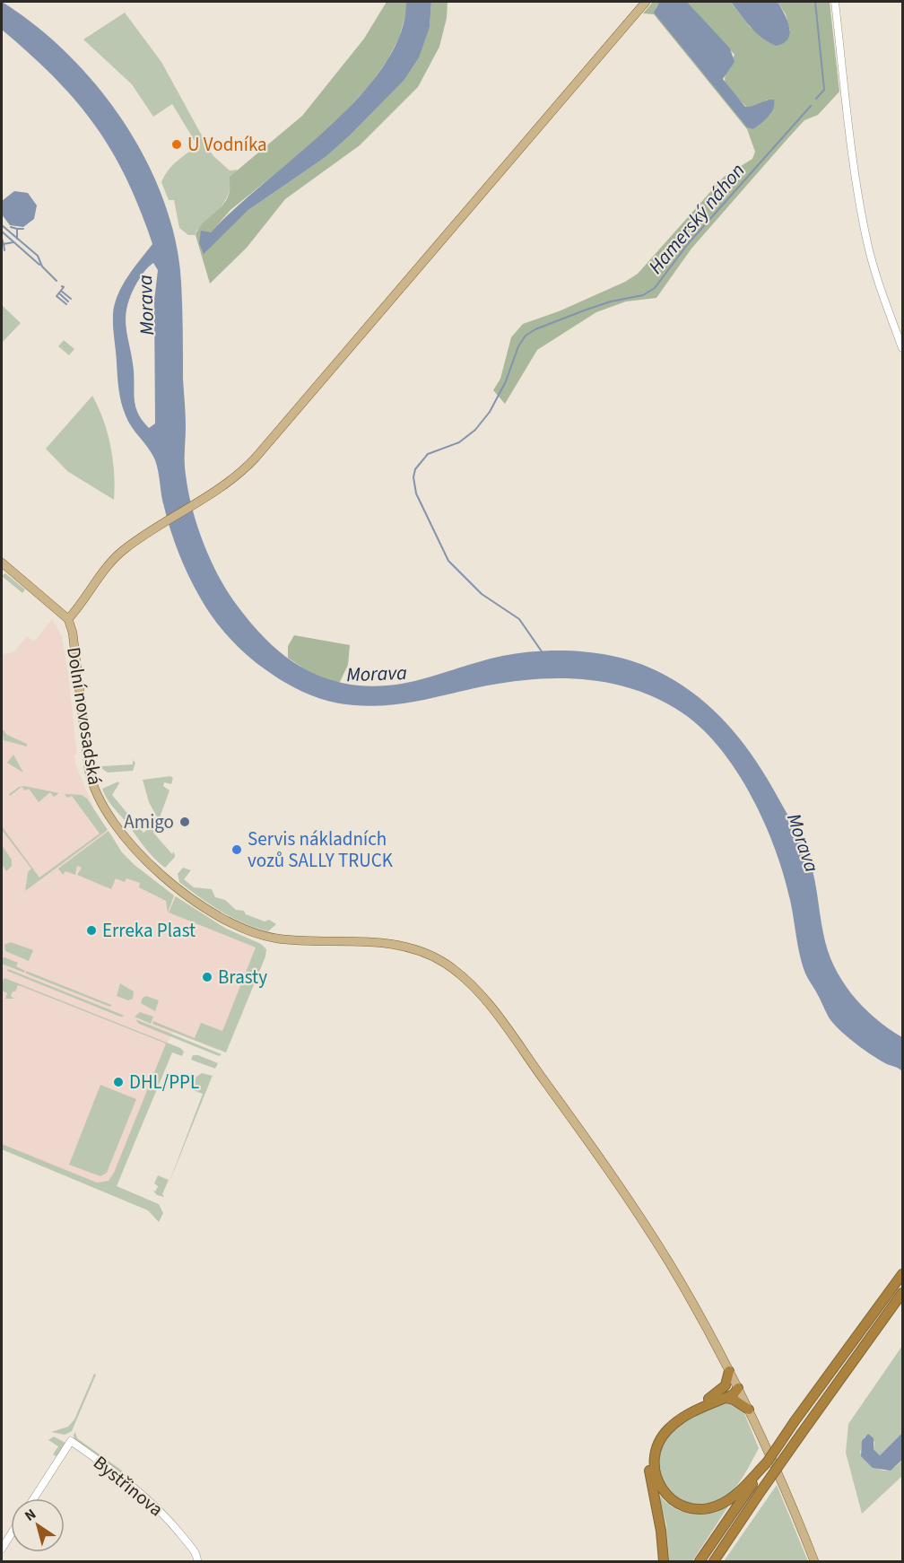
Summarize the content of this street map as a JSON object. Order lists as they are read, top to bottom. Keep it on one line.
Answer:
{"streets":{"main road":["Dolní novosadská"],"street":["Bystřinova"]},"water":["Hamerský náhon","Morava"],"places":["U Vodníka","Amigo","Servis nákladních vozů SALLY TRUCK","Erreka Plast","Brasty","DHL/PPL"],"north":"top left"}
